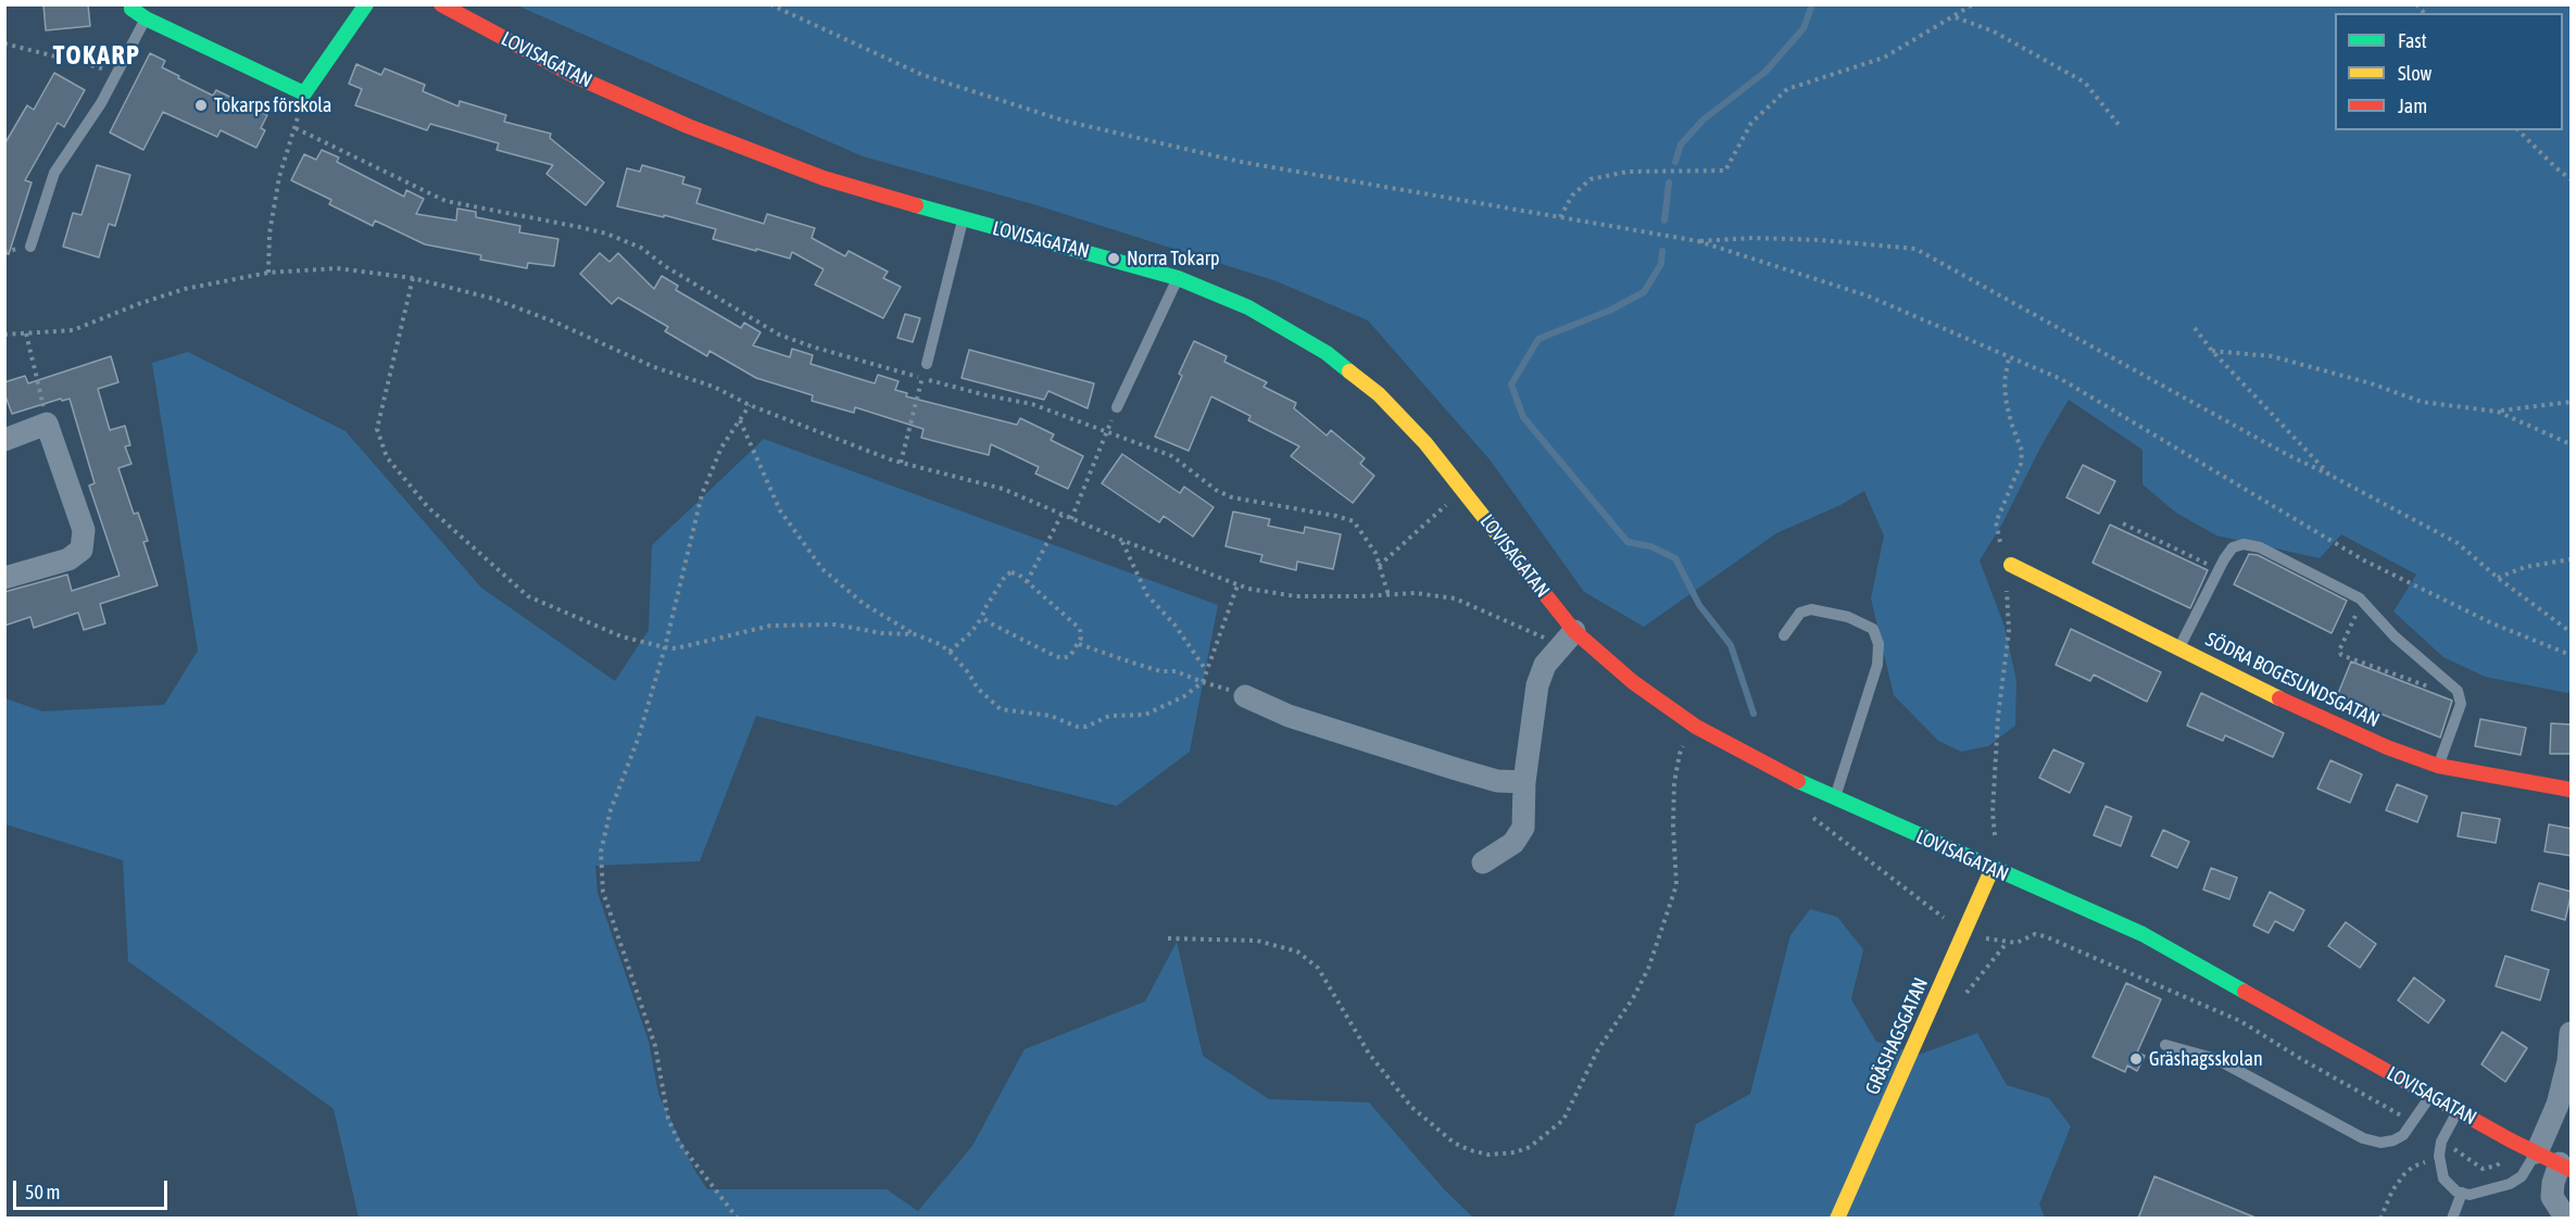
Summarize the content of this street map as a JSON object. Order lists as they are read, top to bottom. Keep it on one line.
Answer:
{"streets":{"street":["LOVISAGATAN","SÖDRA BOGESUNDSGATAN","GRÄSHAGSGATAN"]},"crossings":[["LOVISAGATAN","GRÄSHAGSGATAN"]],"districts":["TOKARP"],"places":["Tokarps förskola","Norra Tokarp","Gräshagsskolan"],"legend":["Fast","Slow","Jam"],"scale_bar":"50 m"}
